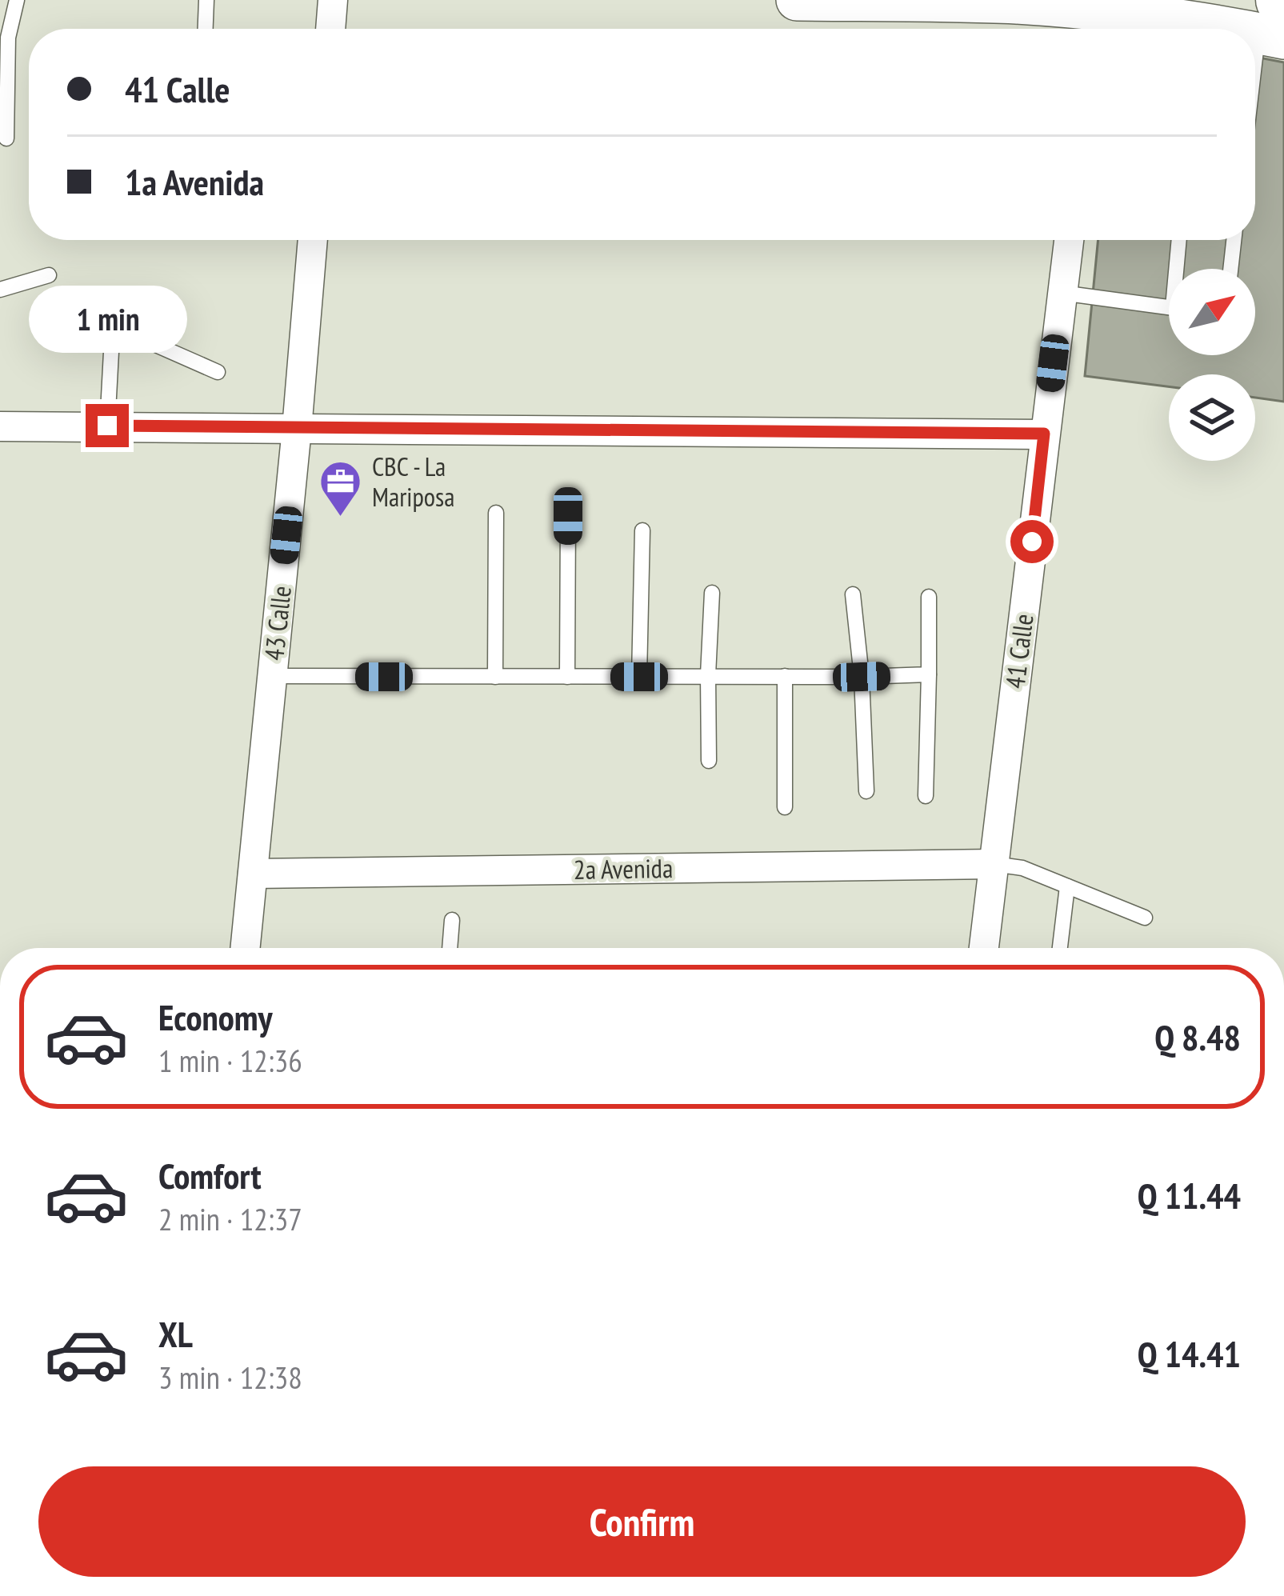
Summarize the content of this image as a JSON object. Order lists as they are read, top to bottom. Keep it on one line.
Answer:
{"streets":{"street":["43 Calle","41 Calle","2a Avenida"]},"crossings":[["43 Calle","2a Avenida"],["41 Calle","2a Avenida"]],"places":{"office":["CBC - La Mariposa"]},"north":"top right","page":{"banner":["41 Calle","1a Avenida"],"bubble":"1 min","list":[{"name":"Economy","note":"1 min · 12:36","value":"Q 8.48"},{"name":"Comfort","note":"2 min · 12:37","value":"Q 11.44"},{"name":"XL","note":"3 min · 12:38","value":"Q 14.41"}],"buttons":"Confirm"}}
